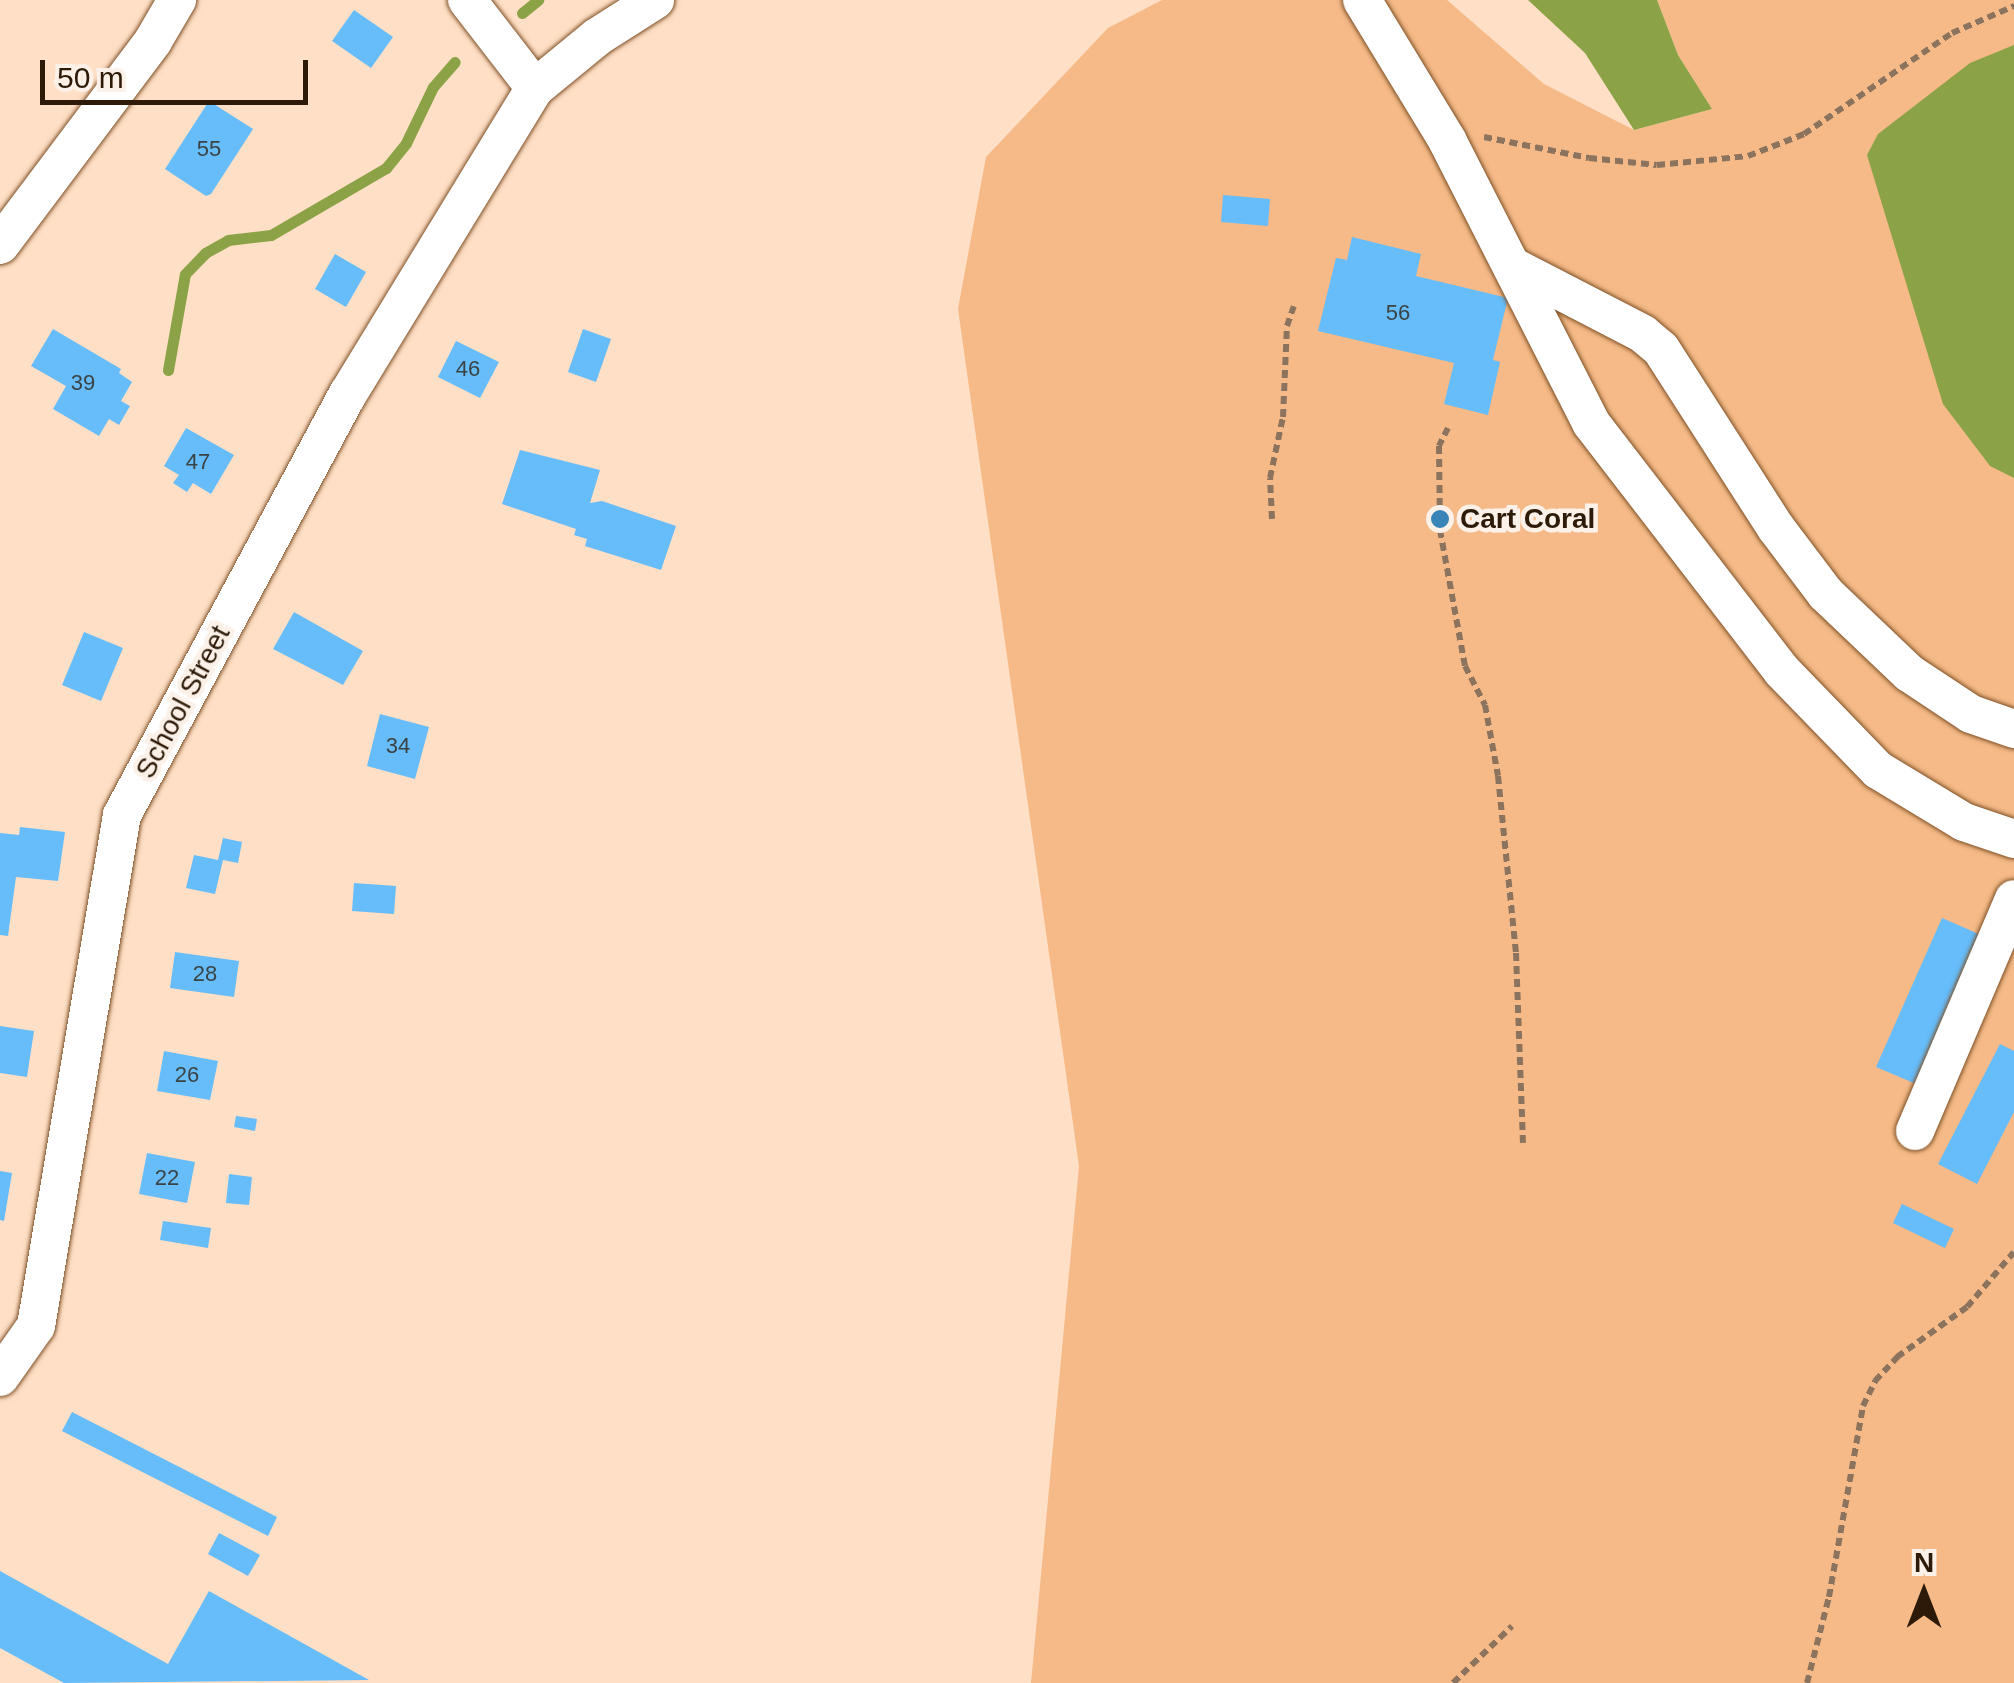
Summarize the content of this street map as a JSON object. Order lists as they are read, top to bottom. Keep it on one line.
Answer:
{"streets":{"street":["School Street"]},"places":["Cart Coral"],"house_numbers":["55","56","46","39","47","34","28","26","22"],"scale_bar":"50 m","north":"top"}
